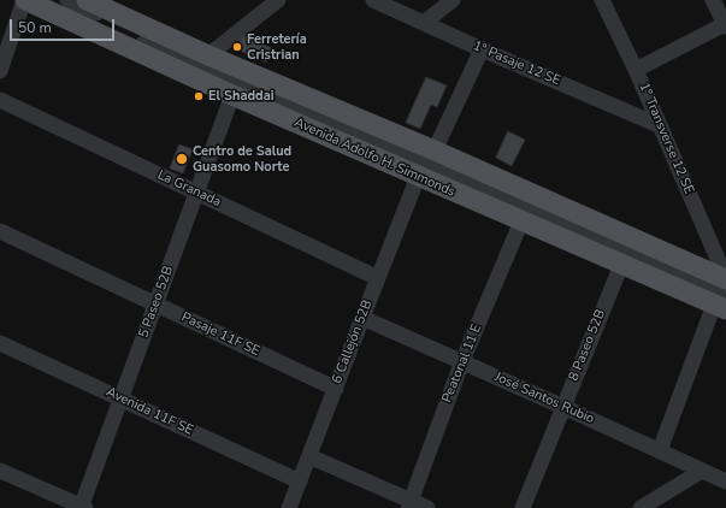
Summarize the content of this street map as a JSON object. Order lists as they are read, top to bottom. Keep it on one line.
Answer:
{"streets":{"main road":["Avenida Adolfo H. Simmonds"],"street":["1° Pasaje 12 SE","1° Transverse 12 SE","La Granada","5 Paseo 52B","Pasaje 11F SE","6 Callejón 52B","8 Paseo 52B","Peatonal 11 E","José Santos Rubio","Avenida 11F SE"]},"crossings":[["1° Pasaje 12 SE","1° Transverse 12 SE"],["Avenida Adolfo H. Simmonds","5 Paseo 52B"],["Avenida Adolfo H. Simmonds","6 Callejón 52B"],["Avenida Adolfo H. Simmonds","8 Paseo 52B"],["Avenida Adolfo H. Simmonds","Peatonal 11 E"],["La Granada","5 Paseo 52B"],["La Granada","6 Callejón 52B"],["5 Paseo 52B","Pasaje 11F SE"],["5 Paseo 52B","Avenida 11F SE"],["Pasaje 11F SE","6 Callejón 52B"],["6 Callejón 52B","José Santos Rubio"],["6 Callejón 52B","Avenida 11F SE"],["8 Paseo 52B","José Santos Rubio"],["Peatonal 11 E","José Santos Rubio"]],"places":["Ferretería Cristrian","El Shaddai","Centro de Salud Guasomo Norte"],"scale_bar":"50 m"}
